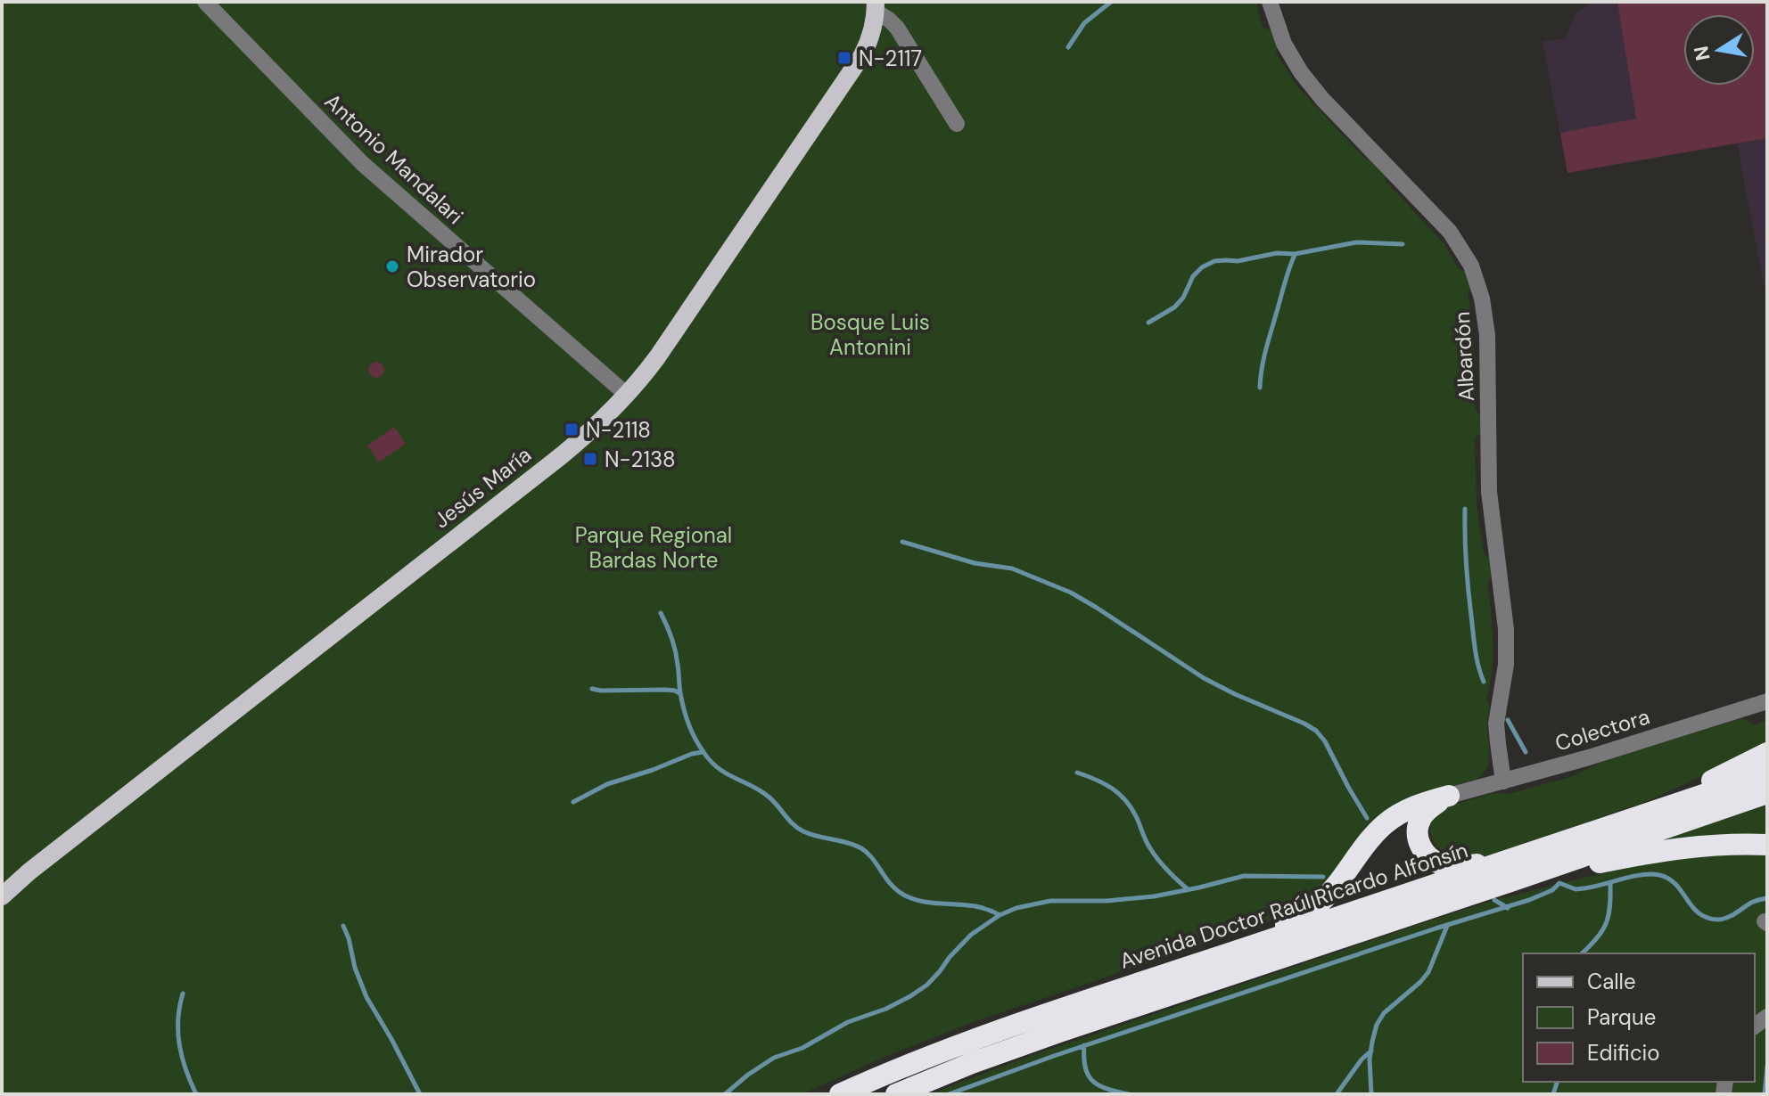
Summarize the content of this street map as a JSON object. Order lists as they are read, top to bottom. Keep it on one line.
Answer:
{"streets":{"highway":["Avenida Doctor Raúl Ricardo Alfonsín"],"main road":["Jesús María"],"street":["Antonio Mandalari","Albardón","Colectora"]},"crossings":[["Antonio Mandalari","Jesús María"],["Albardón","Colectora"]],"parks":["Bosque Luis Antonini","Parque Regional Bardas Norte"],"places":{"transit":["N-2117","N-2118","N-2138"],"other":["Mirador Observatorio"]},"legend":["Calle","Parque","Edificio"],"north":"left"}
